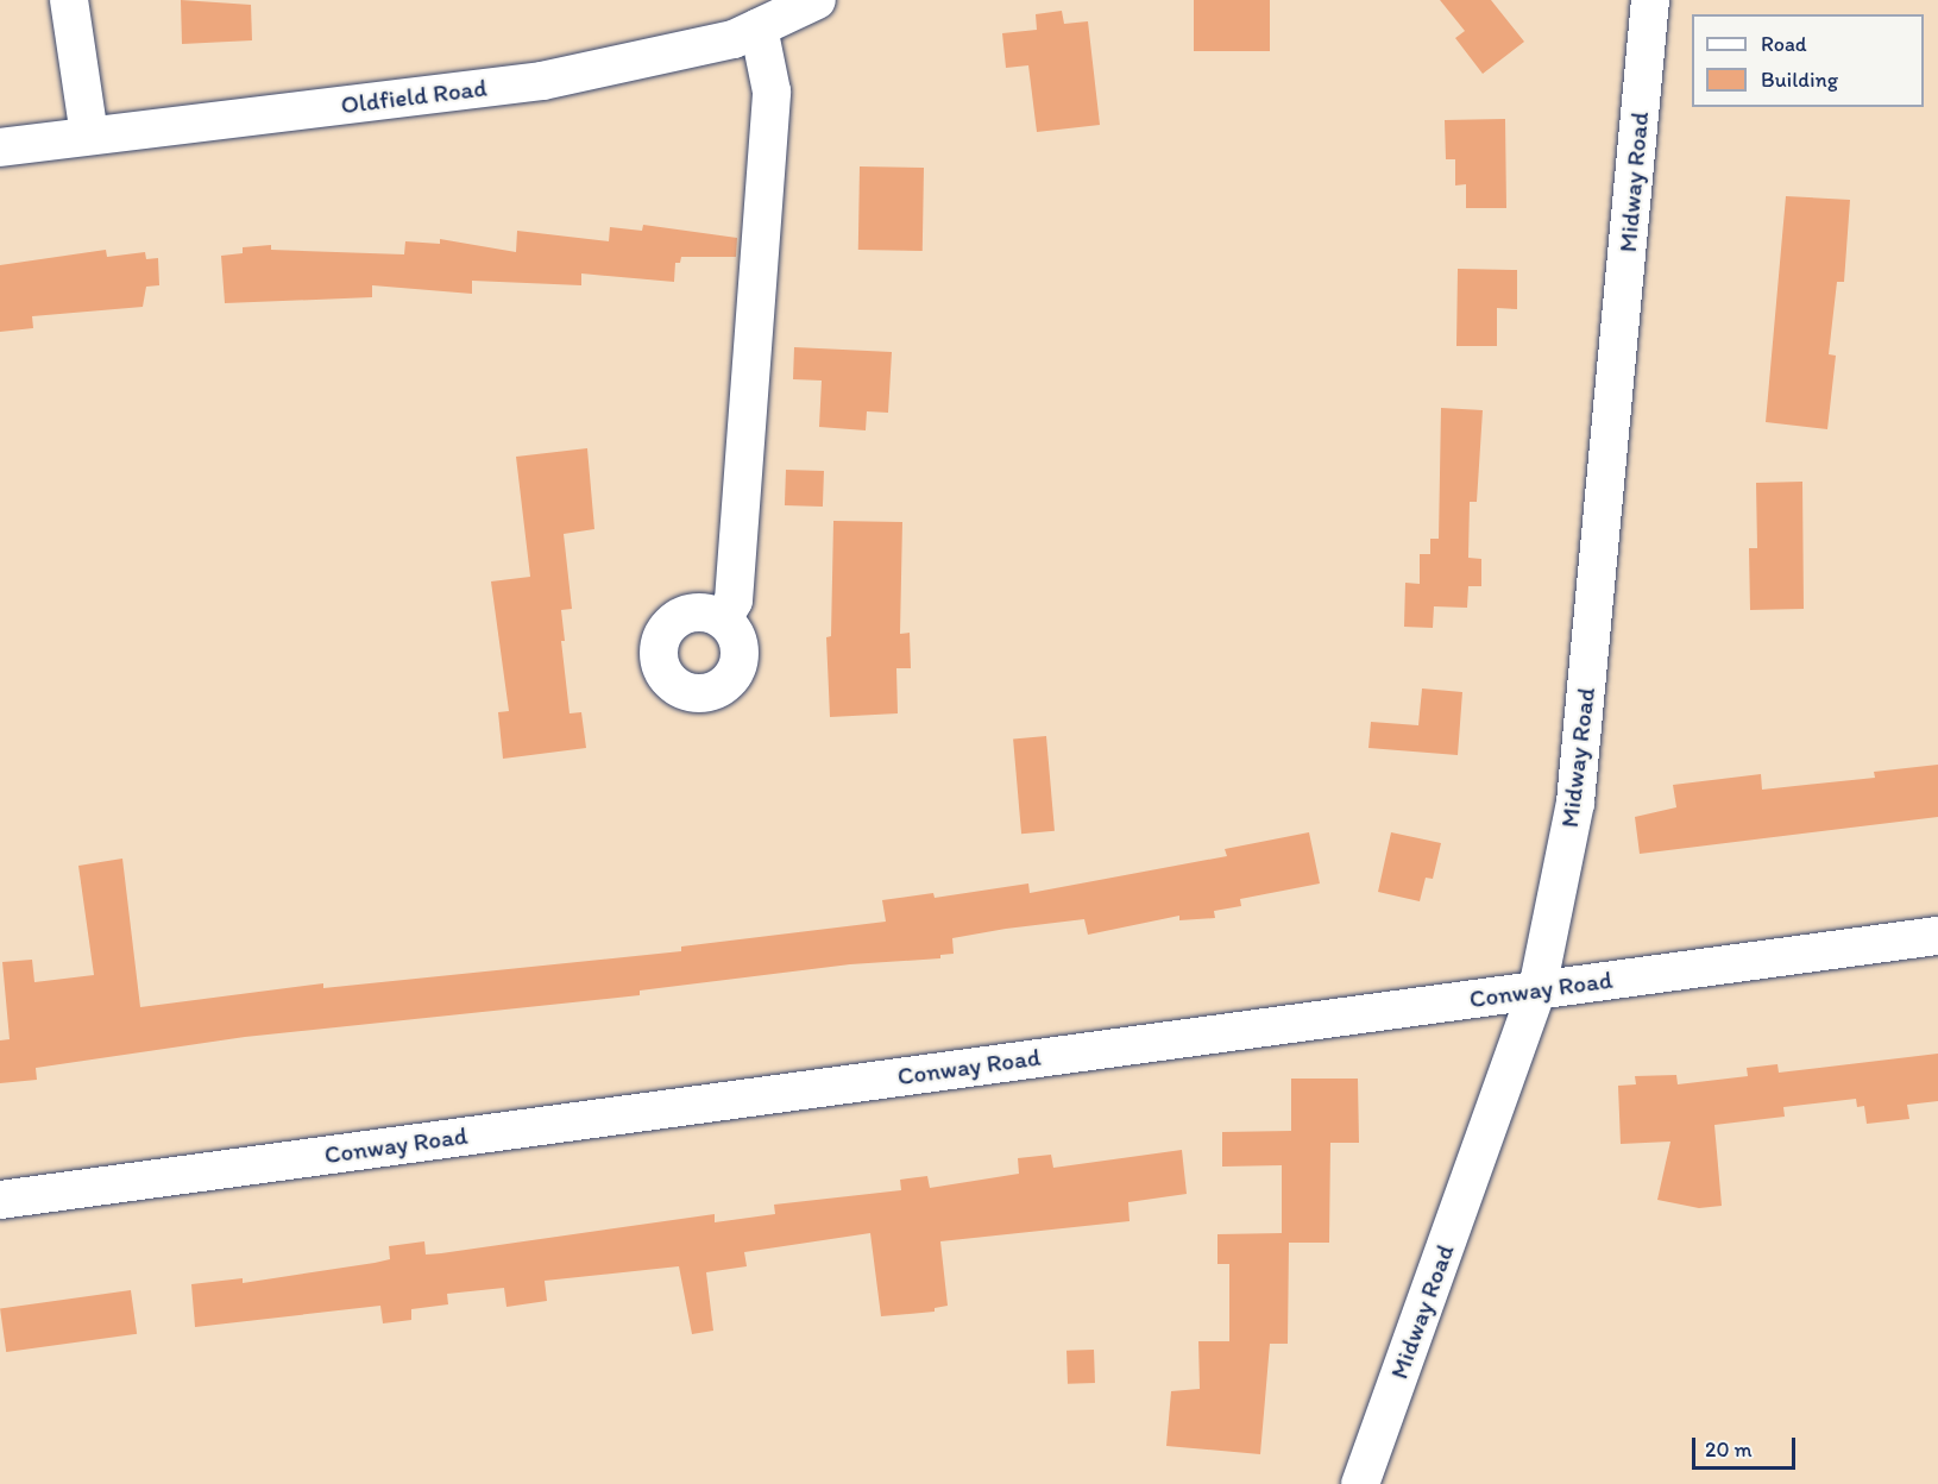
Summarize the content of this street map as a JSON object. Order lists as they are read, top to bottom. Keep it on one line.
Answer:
{"streets":{"street":["Oldfield Road","Midway Road","Conway Road"]},"crossings":[["Midway Road","Conway Road"]],"legend":["Road","Building"],"scale_bar":"20 m"}
